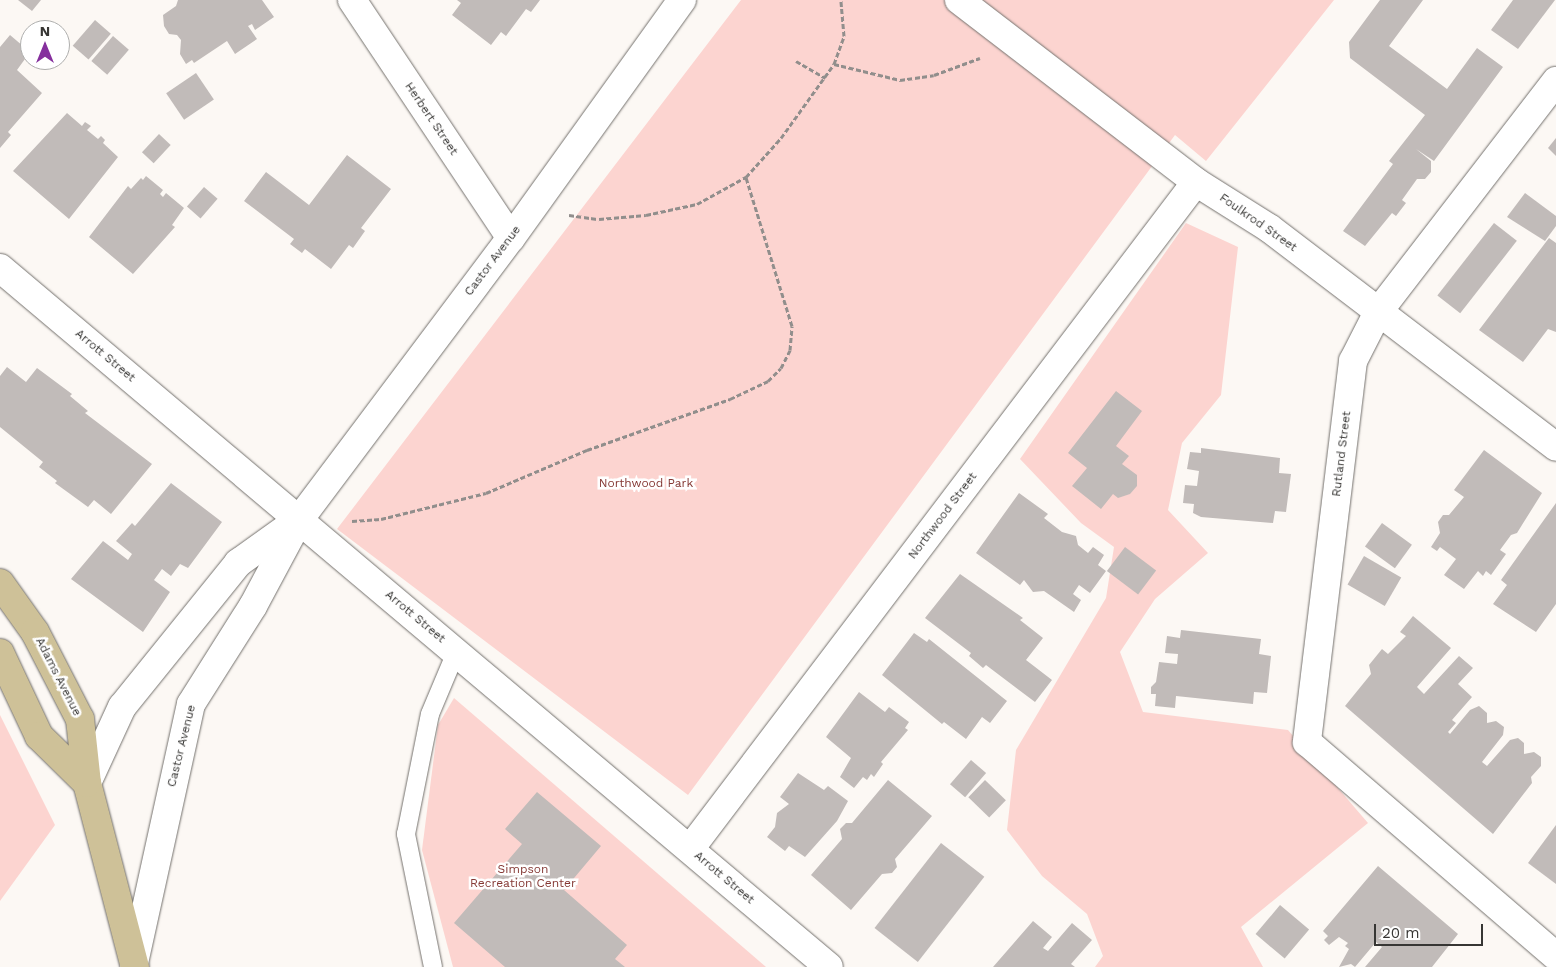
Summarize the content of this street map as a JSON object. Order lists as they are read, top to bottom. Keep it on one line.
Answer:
{"streets":{"main road":["Adams Avenue"],"street":["Herbert Street","Foulkrod Street","Castor Avenue","Arrott Street","Rutland Street","Northwood Street"]},"crossings":[["Herbert Street","Castor Avenue"],["Foulkrod Street","Rutland Street"],["Foulkrod Street","Northwood Street"],["Castor Avenue","Arrott Street"],["Castor Avenue","Adams Avenue"],["Arrott Street","Northwood Street"]],"parks":["Northwood Park","Simpson Recreation Center"],"scale_bar":"20 m","north":"top"}
